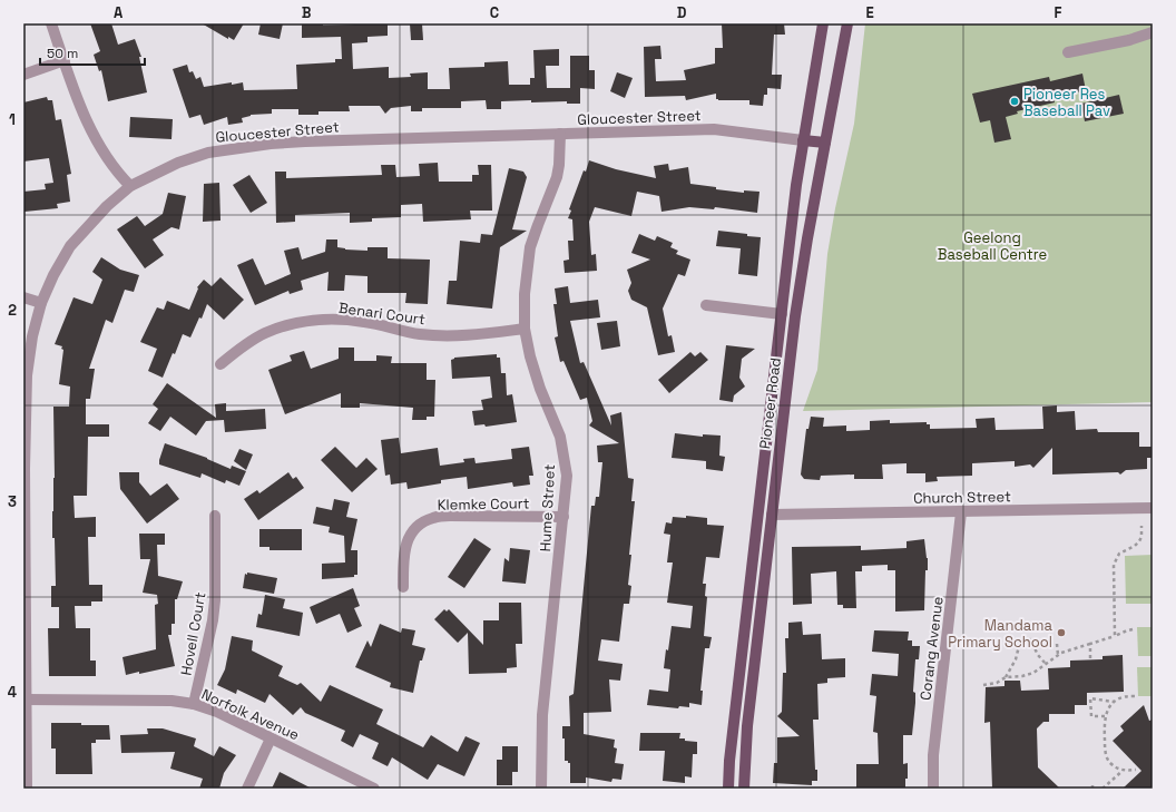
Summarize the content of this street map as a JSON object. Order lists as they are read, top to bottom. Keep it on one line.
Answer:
{"streets":{"main road":["Pioneer Road"],"street":["Gloucester Street","Benari Court","Church Street","Klemke Court","Hume Street","Hovell Court","Corang Avenue","Norfolk Avenue"]},"crossings":[["Gloucester Street","Pioneer Road"],["Gloucester Street","Hume Street"],["Gloucester Street","Norfolk Avenue"],["Benari Court","Hume Street"],["Pioneer Road","Church Street"],["Church Street","Corang Avenue"],["Klemke Court","Hume Street"],["Hovell Court","Norfolk Avenue"]],"parks":["Geelong Baseball Centre"],"places":["Pioneer Res Baseball Pav","Mandama Primary School"],"scale_bar":"50 m","grid":{"columns":["A","B","C","D","E","F"],"rows":["1","2","3","4"]}}
